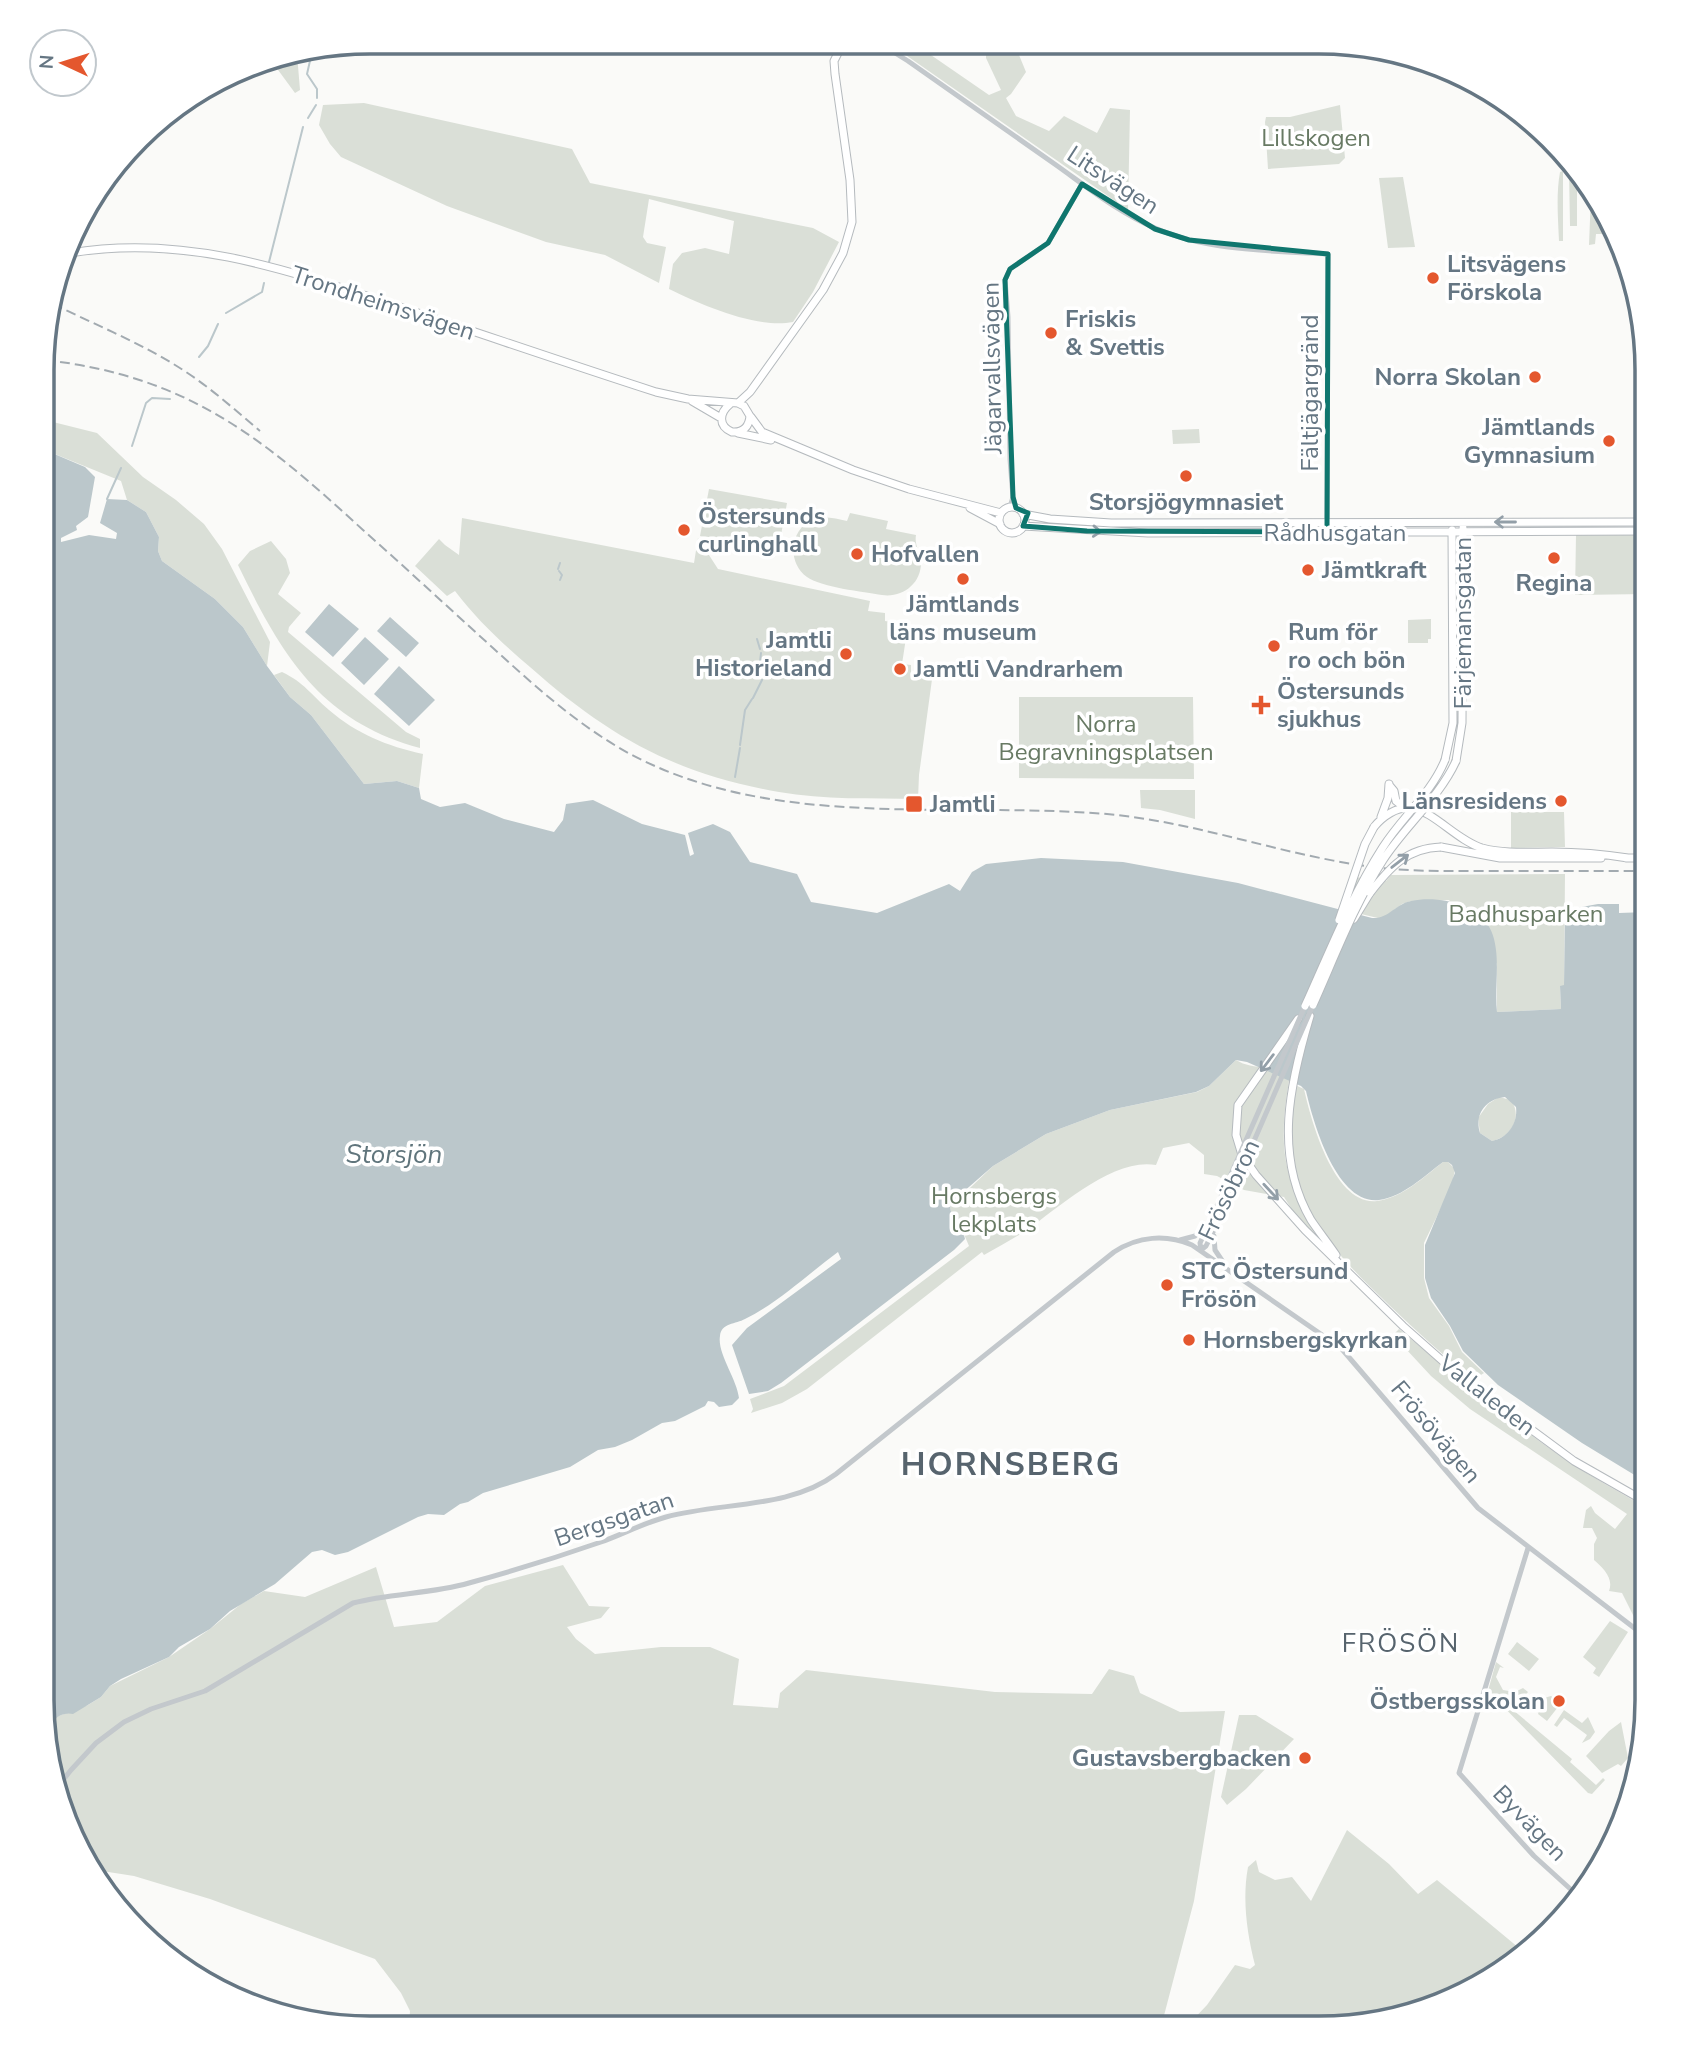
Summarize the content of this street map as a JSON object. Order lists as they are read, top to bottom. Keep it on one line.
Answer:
{"streets":{"main road":["Trondheimsvägen","Rådhusgatan","Färjemansgatan","Frösöbron","Vallaleden"],"street":["Litsvägen","Jägarvallsvägen","Fältjägargränd","Frösövägen","Bergsgatan","Byvägen"]},"crossings":[["Litsvägen","Jägarvallsvägen"],["Litsvägen","Fältjägargränd"],["Jägarvallsvägen","Rådhusgatan"],["Fältjägargränd","Rådhusgatan"],["Rådhusgatan","Färjemansgatan"],["Färjemansgatan","Frösöbron"],["Frösöbron","Vallaleden"],["Frösöbron","Frösövägen"],["Frösöbron","Bergsgatan"],["Frösövägen","Bergsgatan"],["Frösövägen","Byvägen"]],"districts":["HORNSBERG","FRÖSÖN"],"water":["Storsjön"],"parks":["Lillskogen","Norra Begravningsplatsen","Badhusparken","Hornsbergs lekplats"],"places":{"other":["Litsvägens Förskola","Friskis & Svettis","Norra Skolan","Jämtlands Gymnasium","Storsjögymnasiet","Östersunds curlinghall","Hofvallen","Regina","Jämtkraft","Jämtlands läns museum","Rum för ro och bön","Jamtli Historieland","Jamtli Vandrarhem","Länsresidens","STC Östersund Frösön","Hornsbergskyrkan","Östbergsskolan","Gustavsbergbacken"],"health":["Östersunds sjukhus"],"transit":["Jamtli"]},"north":"left"}
